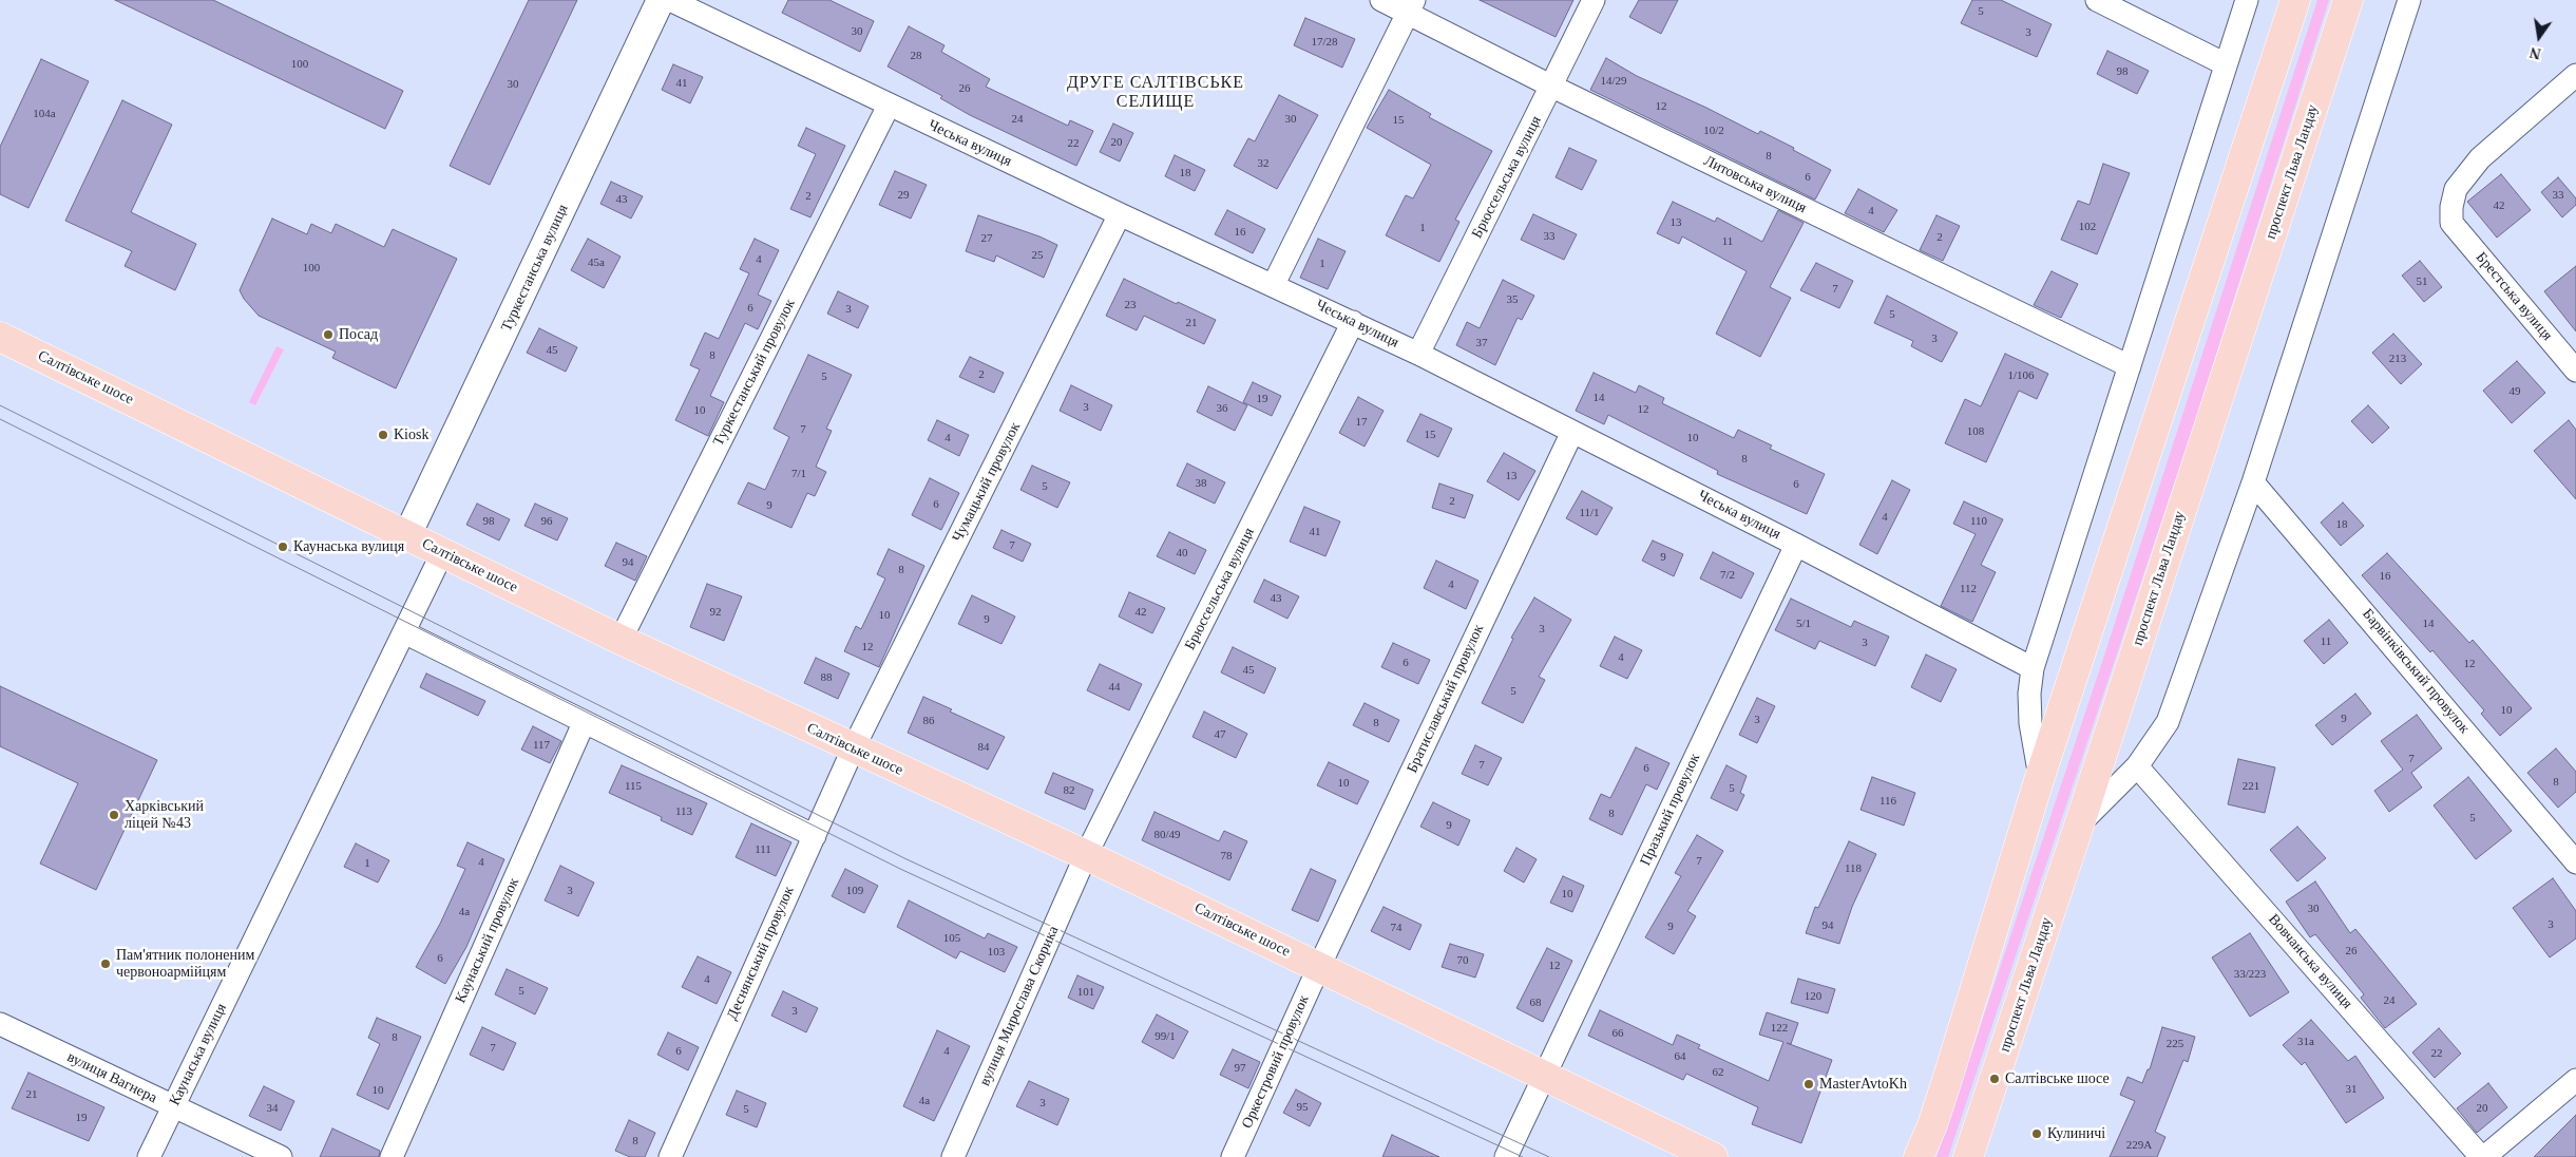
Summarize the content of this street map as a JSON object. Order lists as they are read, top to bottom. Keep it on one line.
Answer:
{"streets":{"main road":["проспект Льва Ландау","Салтівське шосе"],"street":["Чеська вулиця","Брюссельська вулиця","Литовська вулиця","Туркестанська вулиця","Брестська вулиця","Туркестанський провулок","Чумацький провулок","Барвінківський провулок","Братиславський провулок","Празький провулок","Каунаський провулок","Деснянський провулок","Вовчанська вулиця","вулиця Мирослава Скорика","Каунаська вулиця","Оркестровий провулок","вулиця Вагнера"]},"crossings":[["Чеська вулиця","Брюссельська вулиця"],["Чеська вулиця","Туркестанський провулок"],["Чеська вулиця","Чумацький провулок"],["Чеська вулиця","Братиславський провулок"],["Чеська вулиця","Празький провулок"],["Брюссельська вулиця","Литовська вулиця"],["Брюссельська вулиця","Салтівське шосе"],["Брюссельська вулиця","вулиця Мирослава Скорика"],["Туркестанська вулиця","Салтівське шосе"],["Туркестанський провулок","Салтівське шосе"],["Салтівське шосе","Чумацький провулок"],["Салтівське шосе","Братиславський провулок"],["Салтівське шосе","Празький провулок"],["Салтівське шосе","Деснянський провулок"],["Салтівське шосе","вулиця Мирослава Скорика"],["Салтівське шосе","Каунаська вулиця"],["Салтівське шосе","Оркестровий провулок"],["Чумацький провулок","Деснянський провулок"],["Братиславський провулок","Оркестровий провулок"],["Каунаська вулиця","вулиця Вагнера"]],"districts":["ДРУГЕ САЛТІВСЬКЕ СЕЛИЩЕ"],"places":["Посад","Kiosk","Каунаська вулиця","Харківський ліцей №43","Пам'ятник полоненим червоноармійцям","Салтівське шосе","MasterAvtoKh","Кулиничі"],"house_numbers":["5","30","3","17/28","28","100","98","14/29","41","30","26","12","104а","24","30","15","10/2","20","22","8","32","18","6","29","33","2","43","42","4","13","102","1","16","33","2","27","11","25","4","45а","1","100","51","7","35","23","6","3","5","21","3","37","45","8","213","2","1/106","5","49","14","19","3","36","12","10","17","7","108","15","4","10","8","7/1","13","38","6","5","2","6","9","11/1","4","98","96","110","18","41","7","40","9","94","8","7/2","16","4","112","43","92","42","10","9","5/1","14","3","11","3","12","4","6","12","45","88","44","5","10","9","3","86","8","47","117","84","7","7","6","8","10","115","221","5","82","116","113","8","5","9","80/49","111","78","7","4","1","118","3","109","10","30","4а","3","94","9","74","105","26","103","6","70","12","33/223","4","5","101","120","24","68","3","122","66","99/1","8","31а","225","7","6","4","22","64","97","62","31","10","21","4а","3","95","34","20","5","19","8","229А"],"north":"bottom"}
